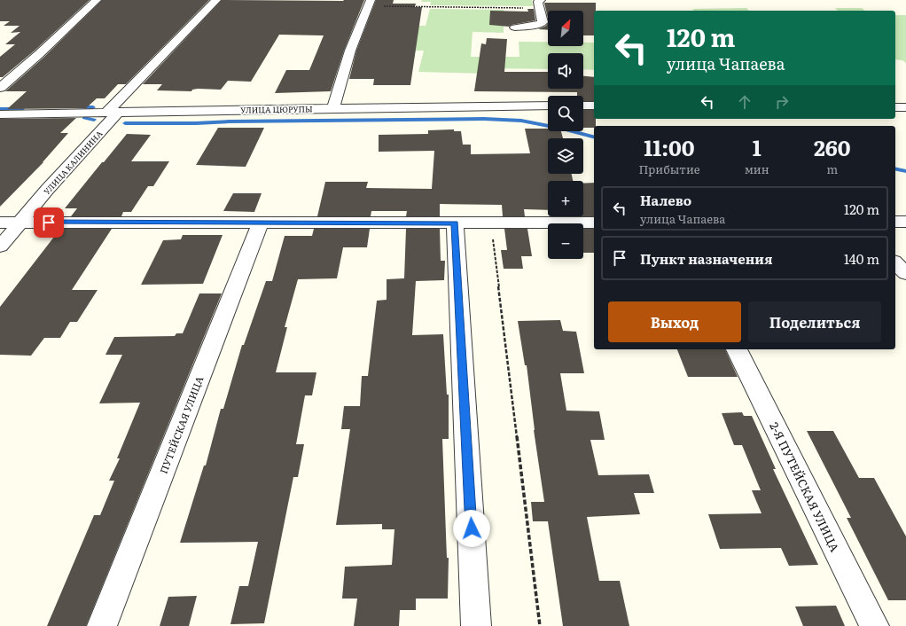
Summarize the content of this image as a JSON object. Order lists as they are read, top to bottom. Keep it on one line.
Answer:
{"streets":{"street":["УЛИЦА ЦЮРУПЫ","УЛИЦА КАЛИНИНА","ПУТЕЙСКАЯ УЛИЦА","2-Я ПУТЕЙСКАЯ УЛИЦА"]},"crossings":[["УЛИЦА ЦЮРУПЫ","УЛИЦА КАЛИНИНА"]],"north":"top right","page":{"map_buttons":["+","−"],"turn":["120 m","улица Чапаева"],"eta":["11:00","Прибытие","1","мин","260","m"],"list":[{"name":"Налево","note":"улица Чапаева","value":"120 m"},{"name":"Пункт назначения","value":"140 m"}],"buttons":["Выход","Поделиться"]}}
